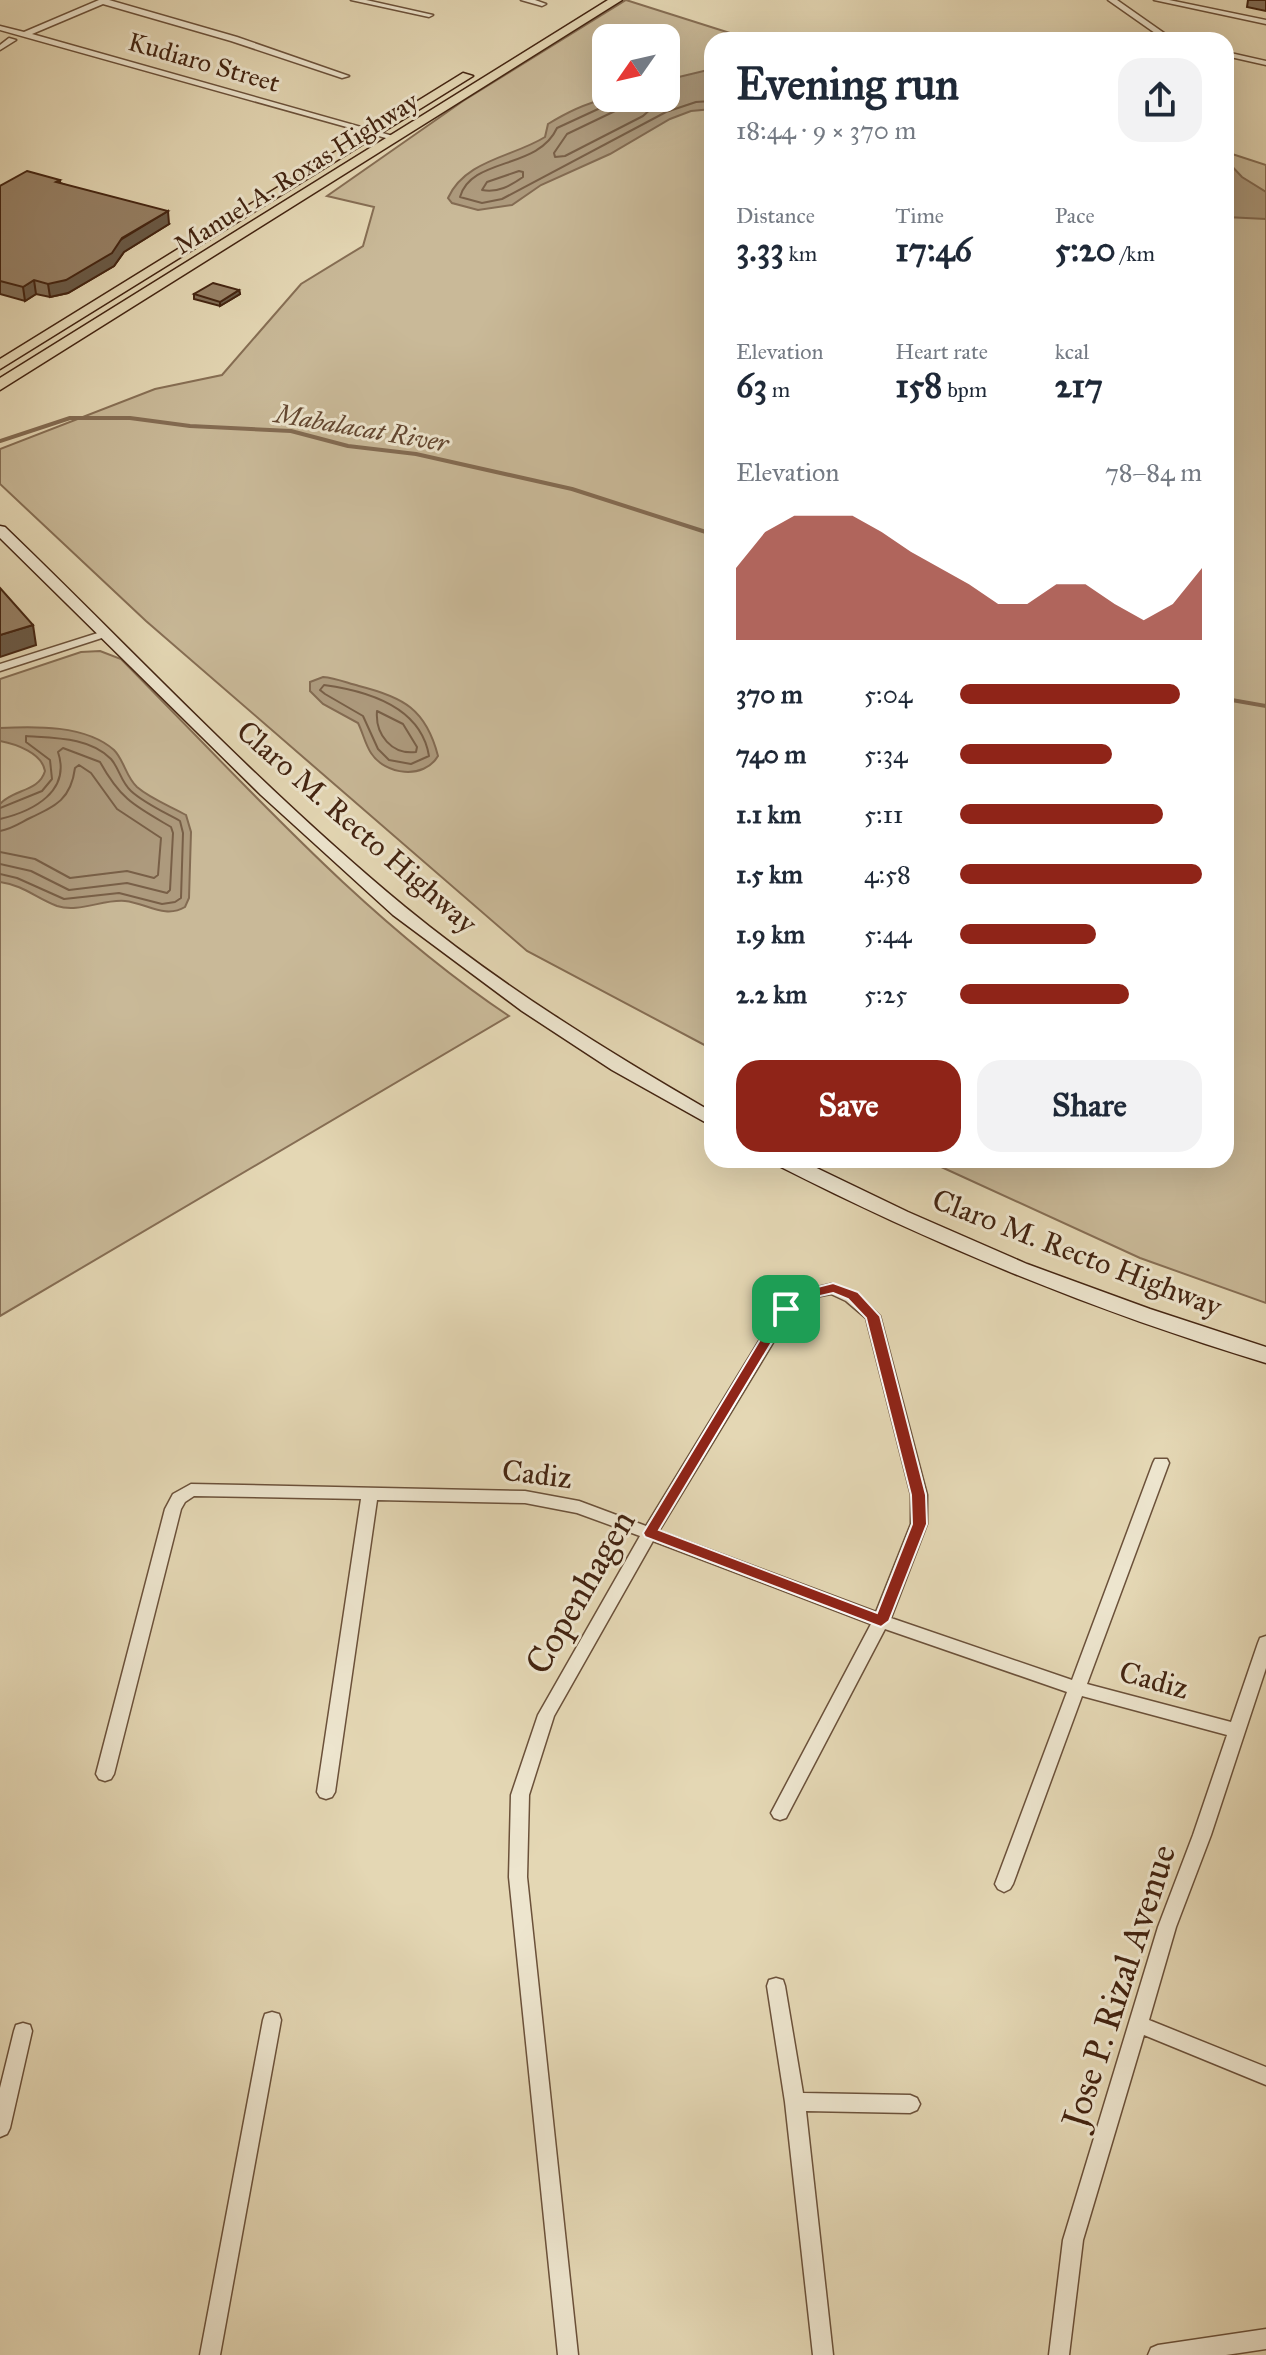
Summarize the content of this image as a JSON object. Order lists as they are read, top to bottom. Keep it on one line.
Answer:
{"streets":{"main road":["Manuel A. Roxas Highway","Claro M. Recto Highway"],"street":["Kudiaro Street","Cadiz","Copenhagen","Jose P. Rizal Avenue"]},"crossings":[["Kudiaro Street","Manuel A. Roxas Highway"],["Cadiz","Copenhagen"],["Cadiz","Jose P. Rizal Avenue"]],"water":["Mabalacat River"],"north":"bottom left","page":{"heading":["Evening run","18:44 · 9 × 370 m"],"stats":[["Distance","3.33 km"],["Time","17:46"],["Pace","5:20 /km"],["Elevation","63 m"],["Heart rate","158 bpm"],["kcal","217"]],"chart":["Elevation","78–84 m"],"list":[{"name":"370 m","note":"5:04"},{"name":"740 m","note":"5:34"},{"name":"1.1 km","note":"5:11"},{"name":"1.5 km","note":"4:58"},{"name":"1.9 km","note":"5:44"},{"name":"2.2 km","note":"5:25"}],"buttons":["Save","Share"]}}
